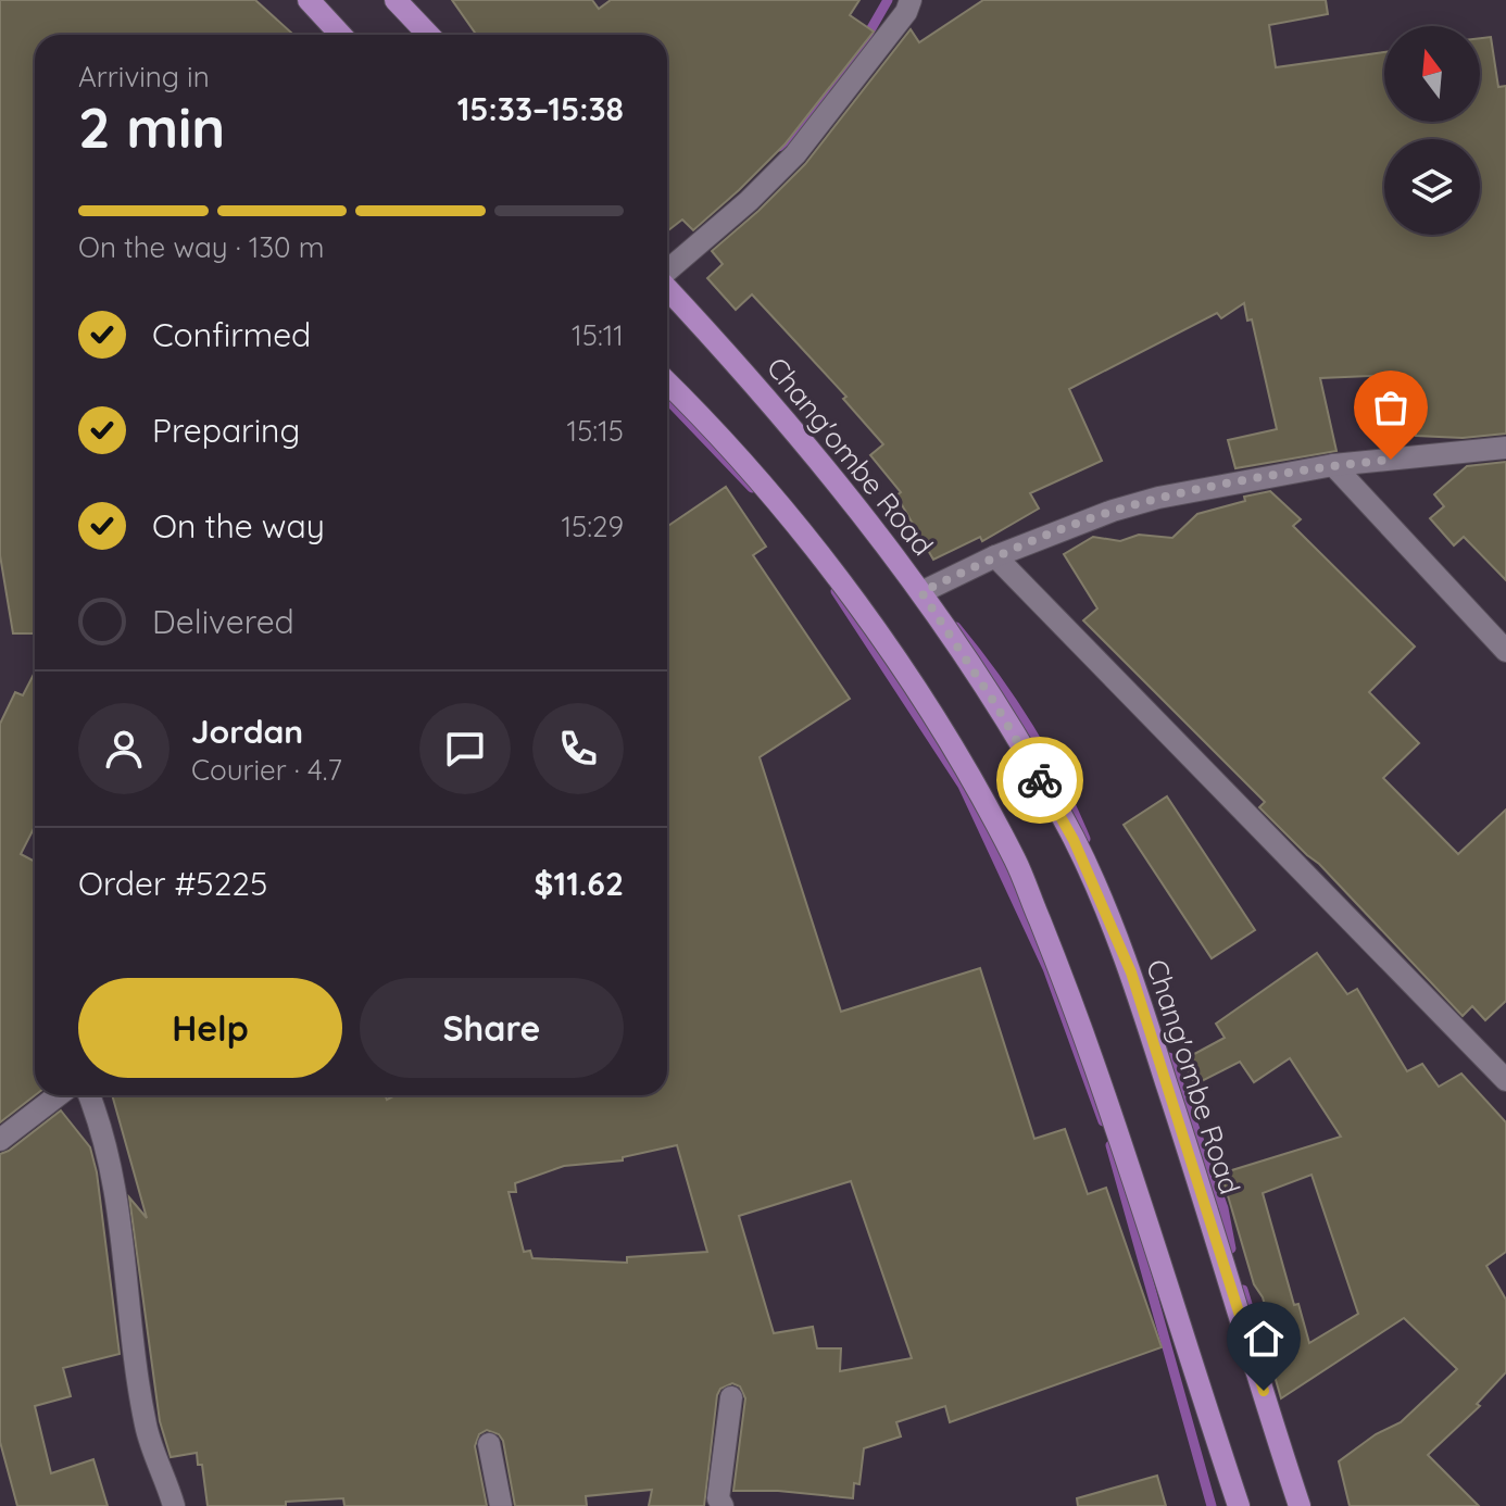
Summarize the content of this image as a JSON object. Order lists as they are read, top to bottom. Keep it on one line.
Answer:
{"streets":{"main road":["Chang'ombe Road"]},"north":"top","page":{"heading":["2 min","Arriving in","15:33–15:38"],"panel":["Jordan","Courier · 4.7","Order #5225","$11.62"],"bar":"On the way · 130 m","list":[["Confirmed","15:11"],["Preparing","15:15"],["On the way","15:29"],"Delivered"],"buttons":["Help","Share"]}}
